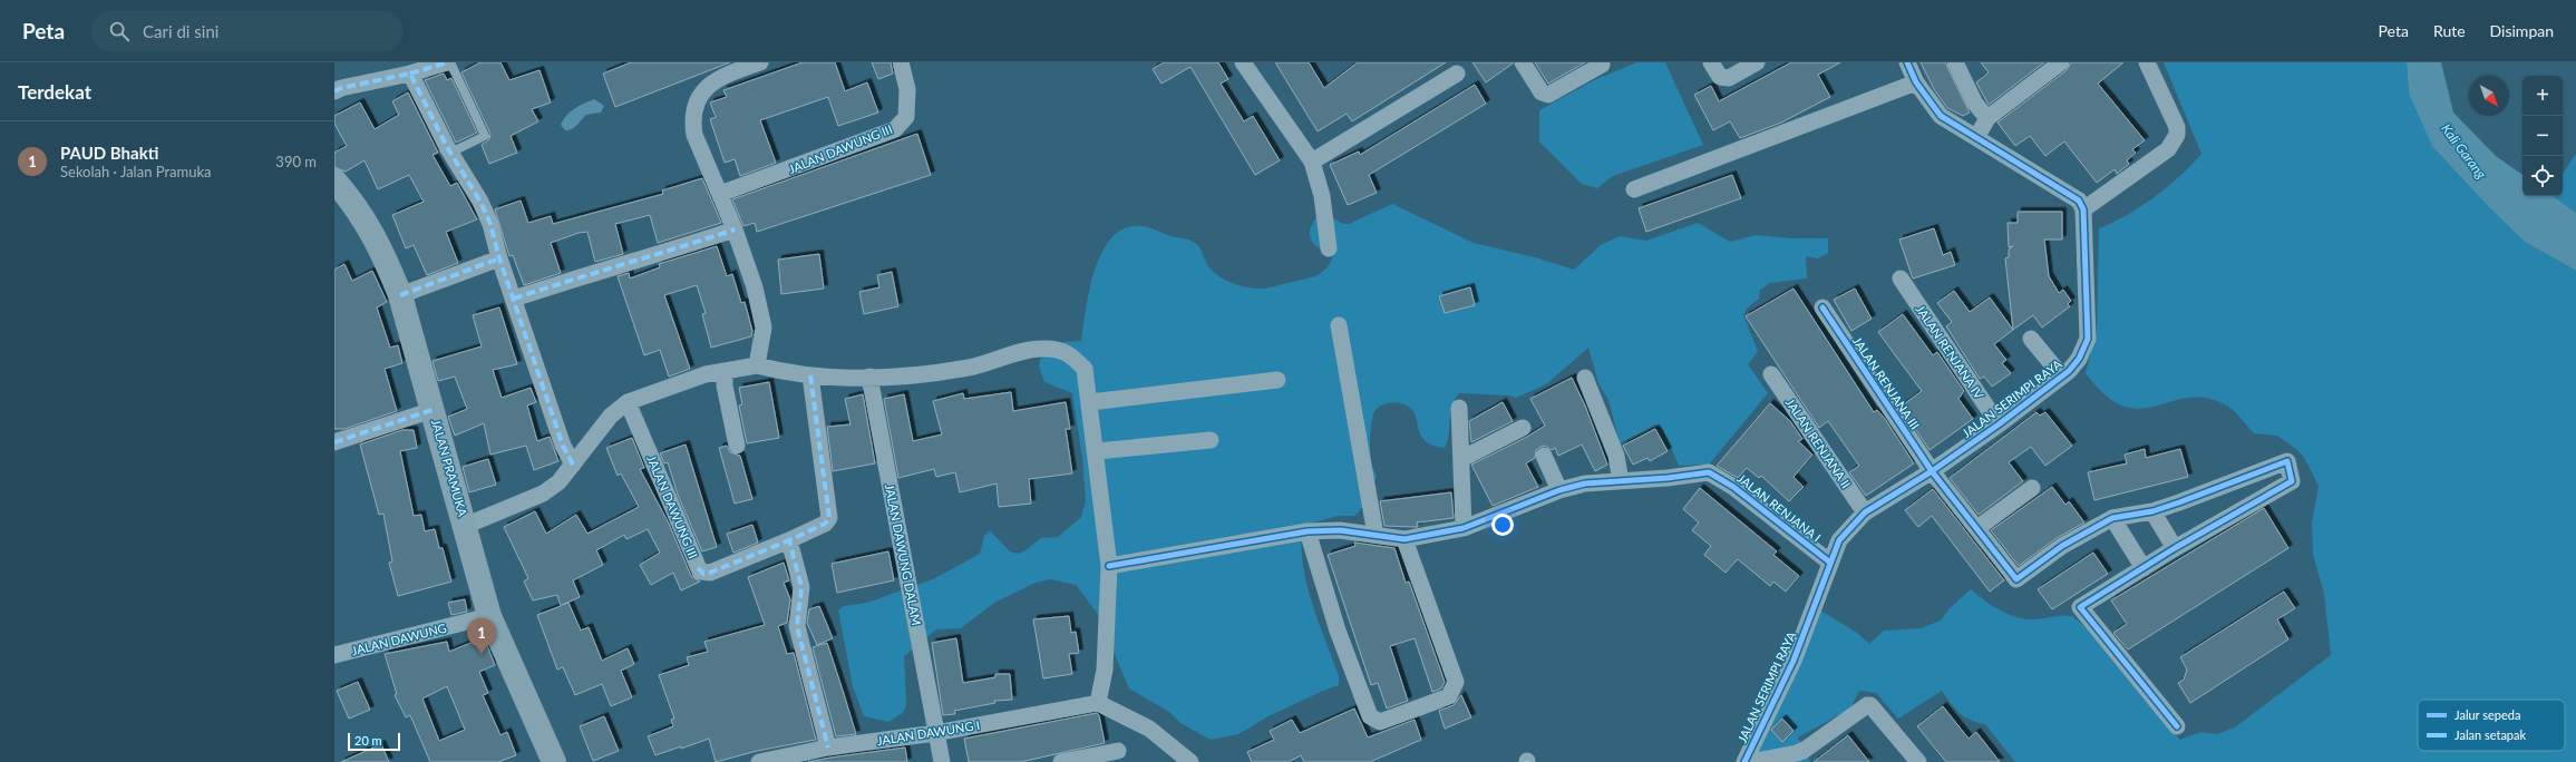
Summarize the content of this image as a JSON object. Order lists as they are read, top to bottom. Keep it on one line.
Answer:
{"streets":{"main road":["JALAN PRAMUKA"],"street":["JALAN DAWUNG III","JALAN RENJANA IV","JALAN RENJANA III","JALAN SERIMPI RAYA","JALAN RENJANA II","JALAN RENJANA I","JALAN DAWUNG DALAM","JALAN DAWUNG","JALAN DAWUNG I"]},"crossings":[["JALAN RENJANA IV","JALAN SERIMPI RAYA"],["JALAN RENJANA III","JALAN SERIMPI RAYA"],["JALAN SERIMPI RAYA","JALAN RENJANA II"],["JALAN SERIMPI RAYA","JALAN RENJANA I"],["JALAN PRAMUKA","JALAN DAWUNG"],["JALAN DAWUNG DALAM","JALAN DAWUNG I"]],"water":["Kali Garang"],"legend":["Jalur sepeda","Jalan setapak"],"scale_bar":"20 m","north":"bottom right","page":{"header":"Peta","search":"Cari di sini","nav":["Peta","Rute","Disimpan"],"heading":"Terdekat","map_buttons":["+","−"],"list":[{"mark":"1","name":"PAUD Bhakti","note":"Sekolah · Jalan Pramuka","value":"390 m"}],"pins":"1","scale":"20 m"}}
